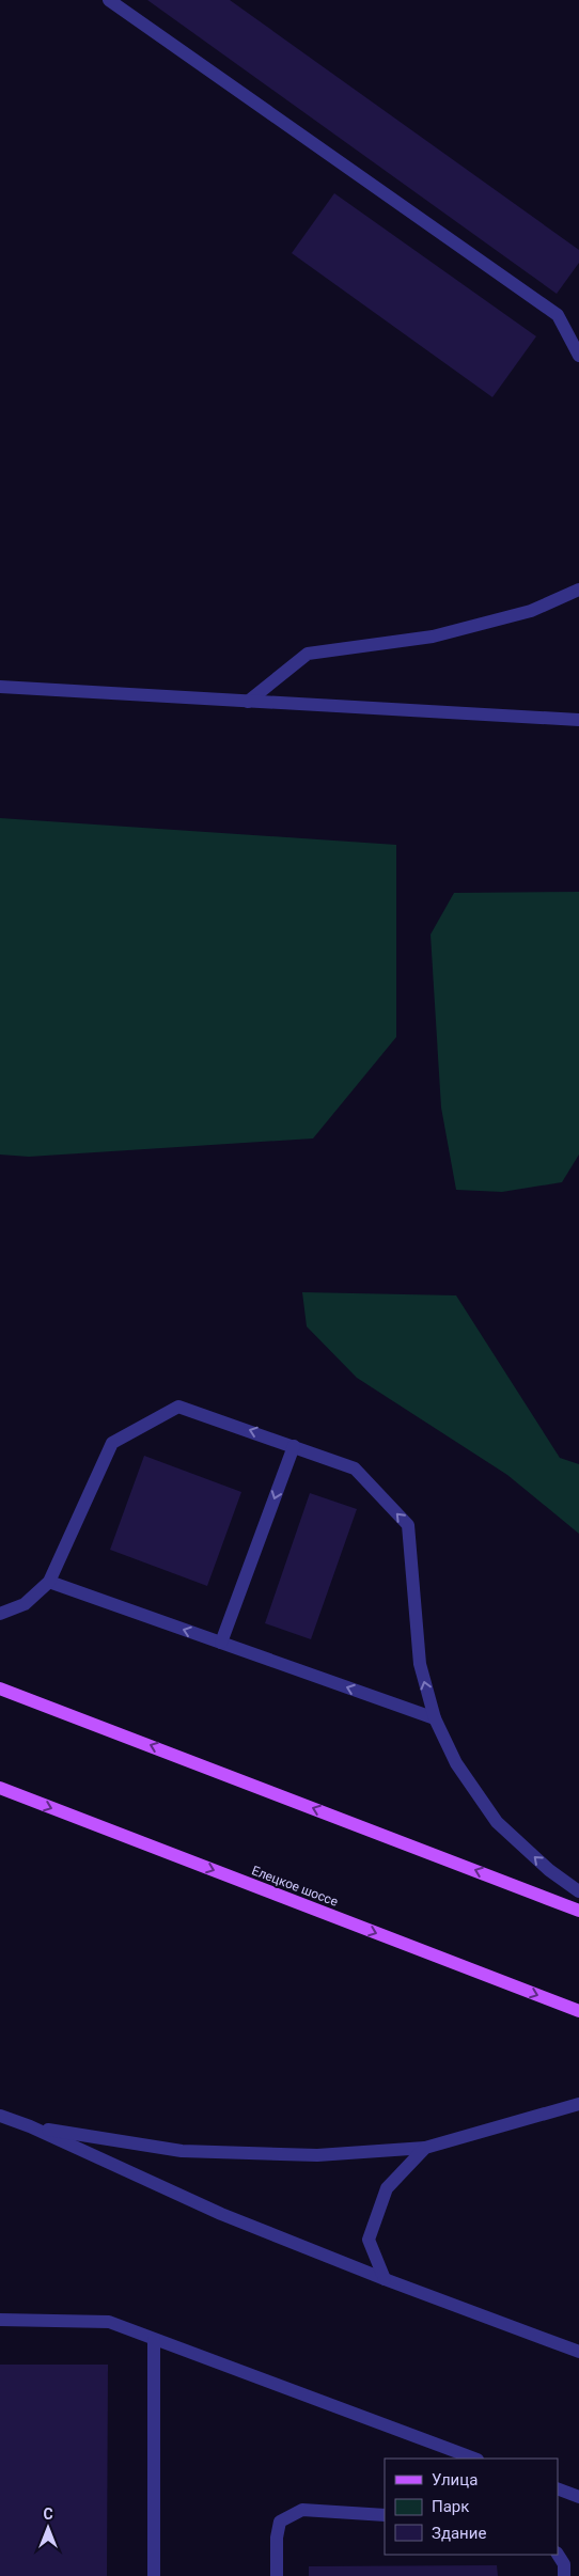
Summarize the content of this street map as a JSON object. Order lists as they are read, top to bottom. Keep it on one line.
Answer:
{"streets":{"main road":["Елецкое шоссе"]},"legend":["Улица","Парк","Здание"],"north":"top"}
